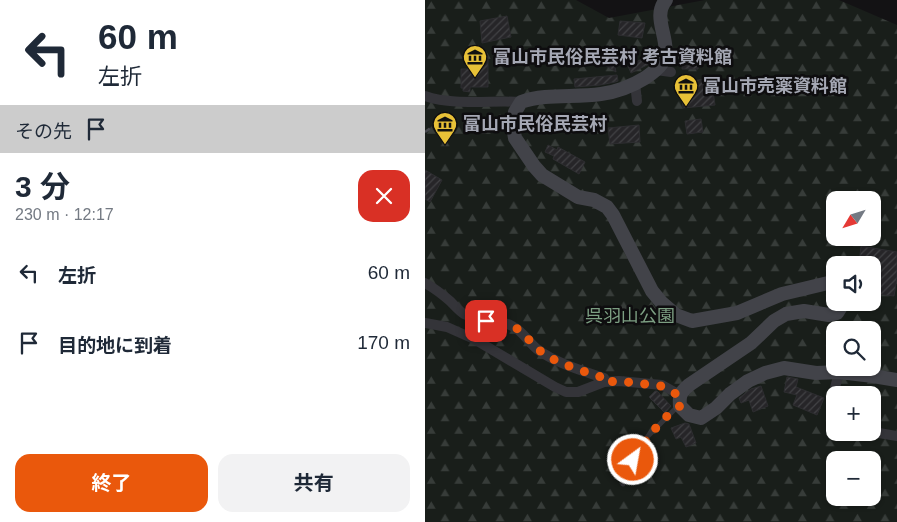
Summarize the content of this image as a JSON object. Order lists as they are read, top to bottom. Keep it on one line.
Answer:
{"parks":["呉羽山公園"],"places":{"museum":["富山市民俗民芸村 考古資料館","富山市売薬資料館","富山市民俗民芸村"]},"north":"bottom left","page":{"turn":["60 m","左折"],"then":"その先","heading":["3 分","230 m · 12:17"],"map_buttons":["+","−"],"list":[{"name":"左折","value":"60 m"},{"name":"目的地に到着","value":"170 m"}],"buttons":["終了","共有"]}}
